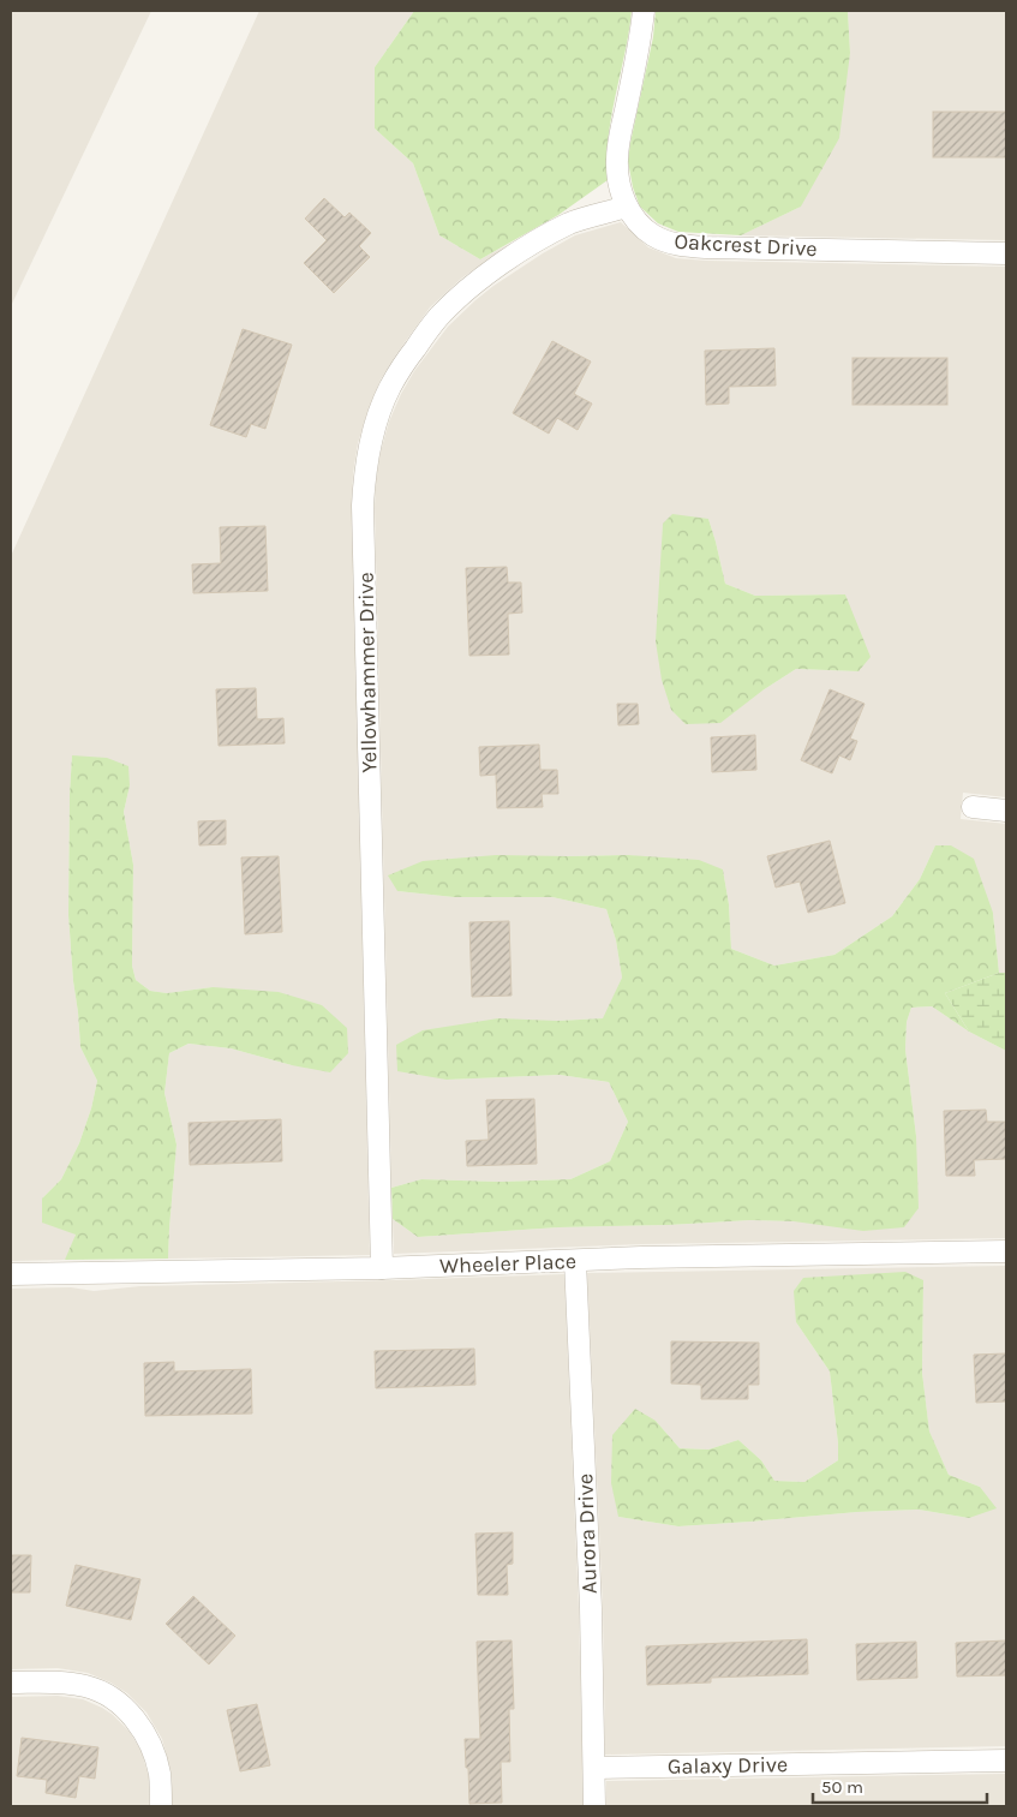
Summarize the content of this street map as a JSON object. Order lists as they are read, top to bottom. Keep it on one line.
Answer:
{"streets":{"street":["Oakcrest Drive","Yellowhammer Drive","Wheeler Place","Aurora Drive","Galaxy Drive"]},"crossings":[["Oakcrest Drive","Yellowhammer Drive"],["Yellowhammer Drive","Wheeler Place"],["Wheeler Place","Aurora Drive"],["Aurora Drive","Galaxy Drive"]],"scale_bar":"50 m"}
